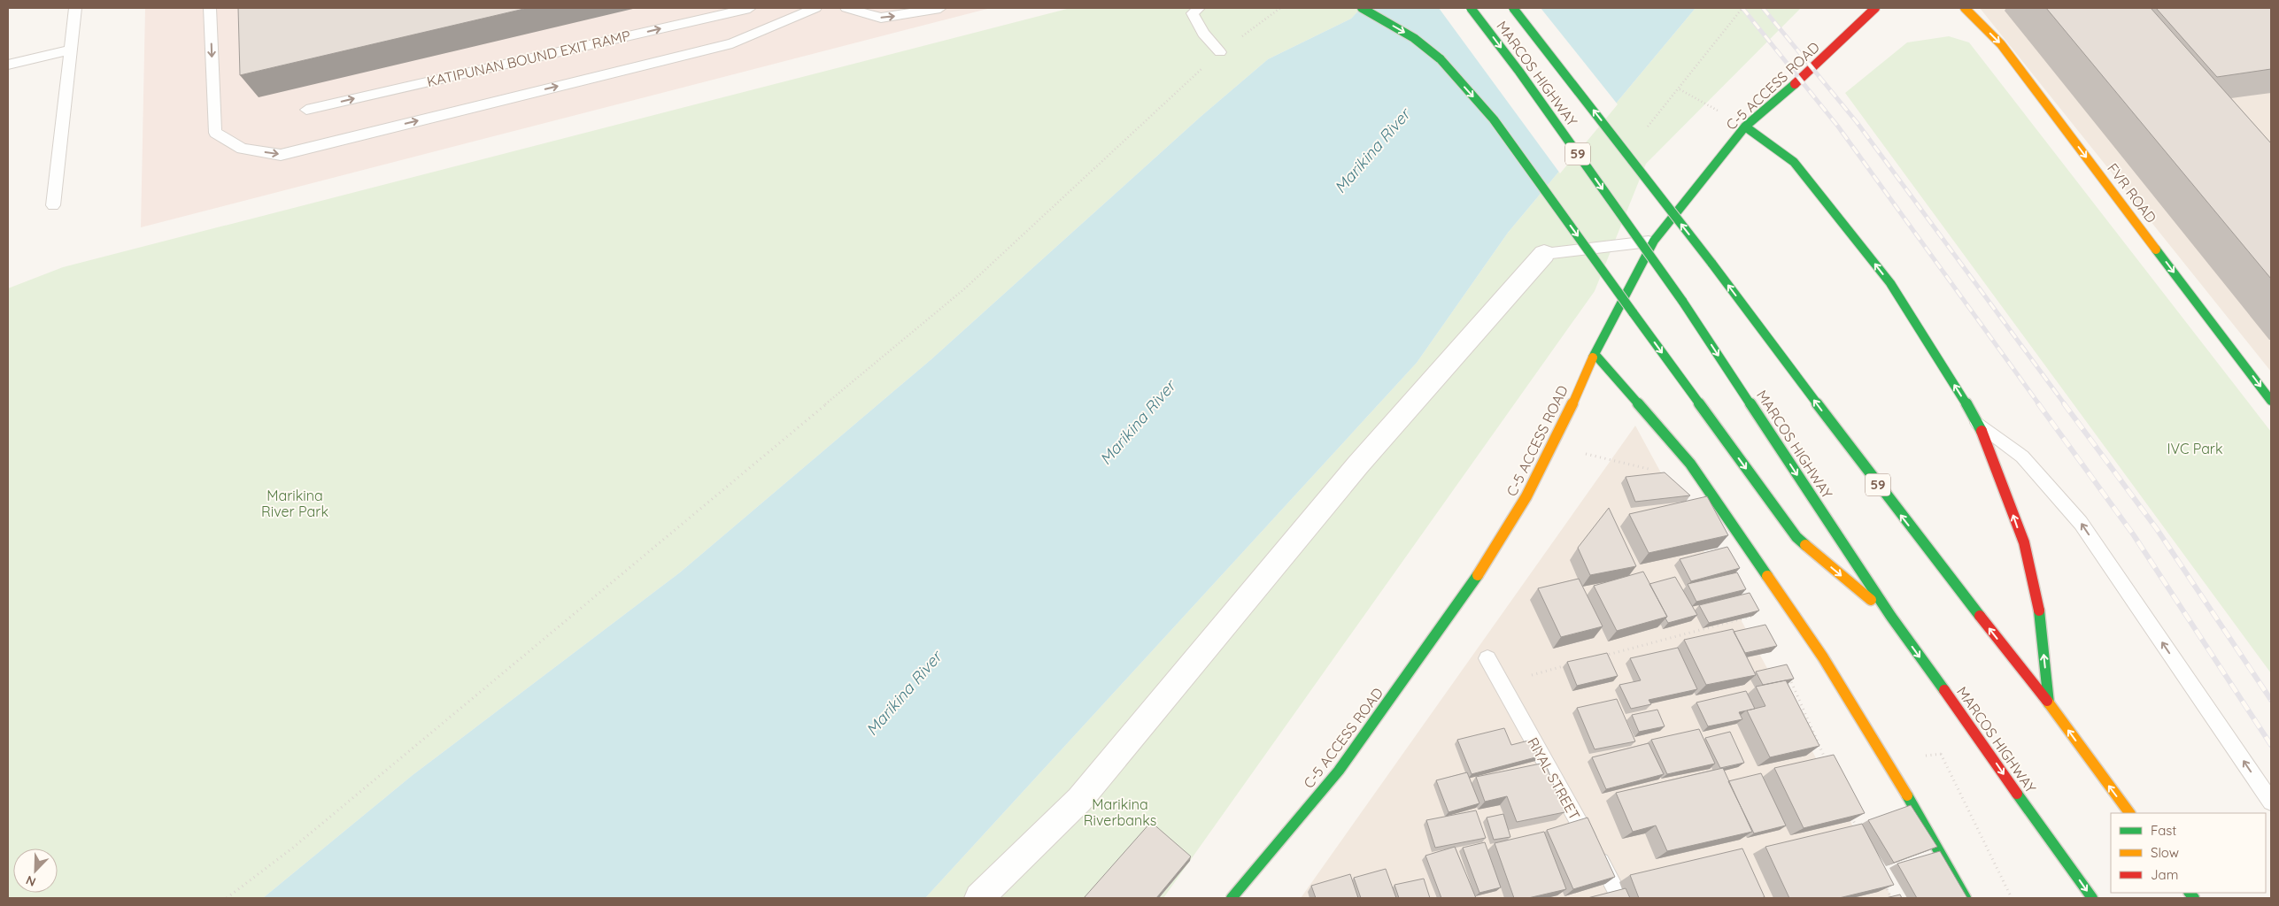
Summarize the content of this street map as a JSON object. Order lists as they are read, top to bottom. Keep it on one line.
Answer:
{"streets":{"main road":["MARCOS HIGHWAY","C-5 ACCESS ROAD","59","FVR ROAD"],"lane":["KATIPUNAN BOUND EXIT RAMP","RIYAL STREET"]},"one_way":["KATIPUNAN BOUND EXIT RAMP","FVR ROAD"],"water":["Marikina River"],"parks":["IVC Park","Marikina River Park","Marikina Riverbanks"],"legend":["Fast","Slow","Jam"],"north":"bottom left"}
